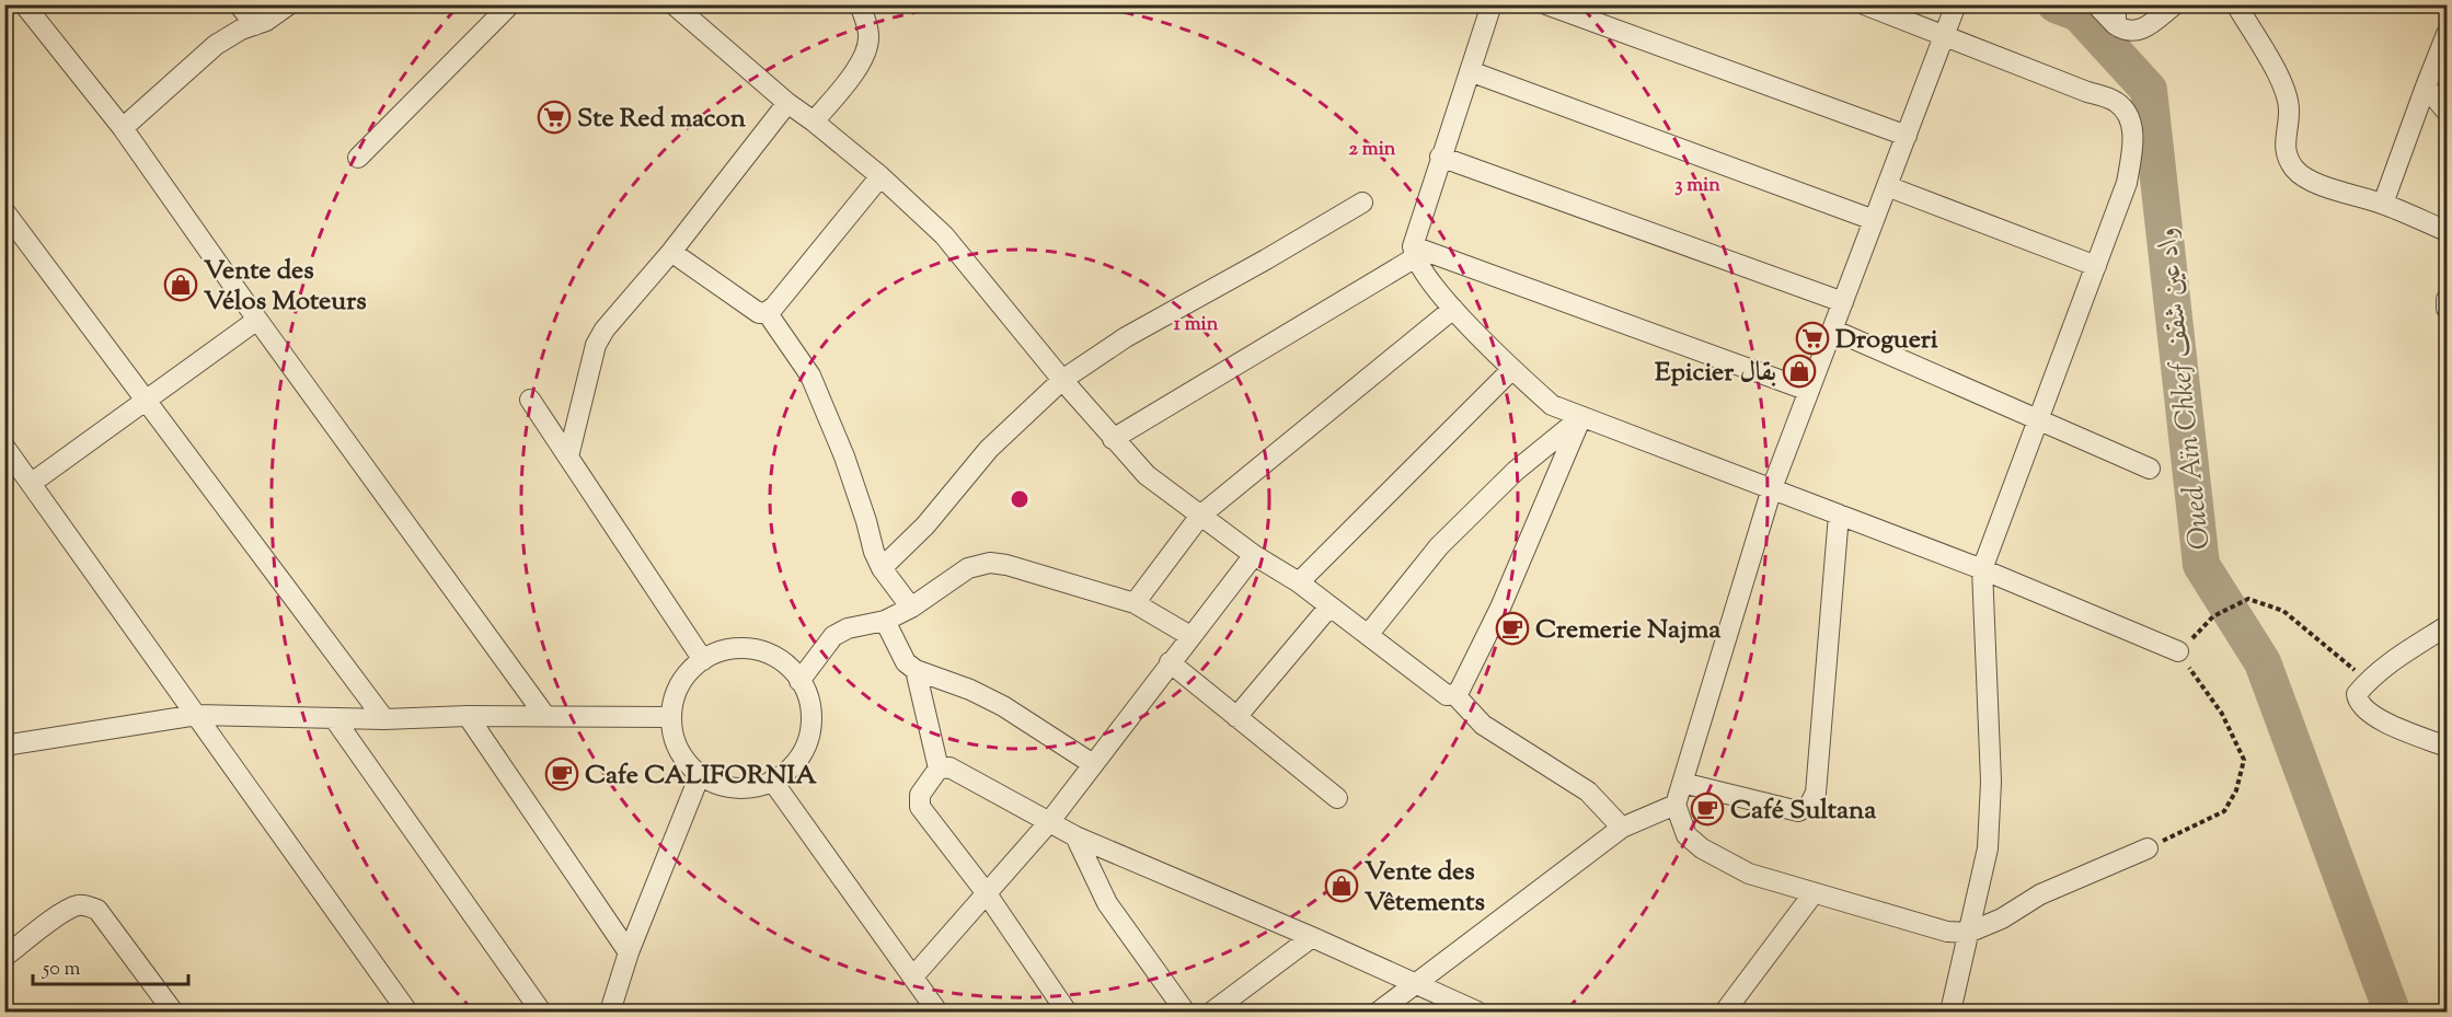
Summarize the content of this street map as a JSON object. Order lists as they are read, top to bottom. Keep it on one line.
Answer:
{"water":["Oued Aïn Chkef واد عين شقف"],"places":{"supermarket":["Ste Red macon","Drogueri"],"shop":["Vente des Vélos Moteurs","Epicier بقال","Vente des Vêtements"],"cafe":["Cremerie Najma","Cafe CALIFORNIA","Café Sultana"]},"scale_bar":"50 m","rings":["2 min","3 min","1 min"]}
